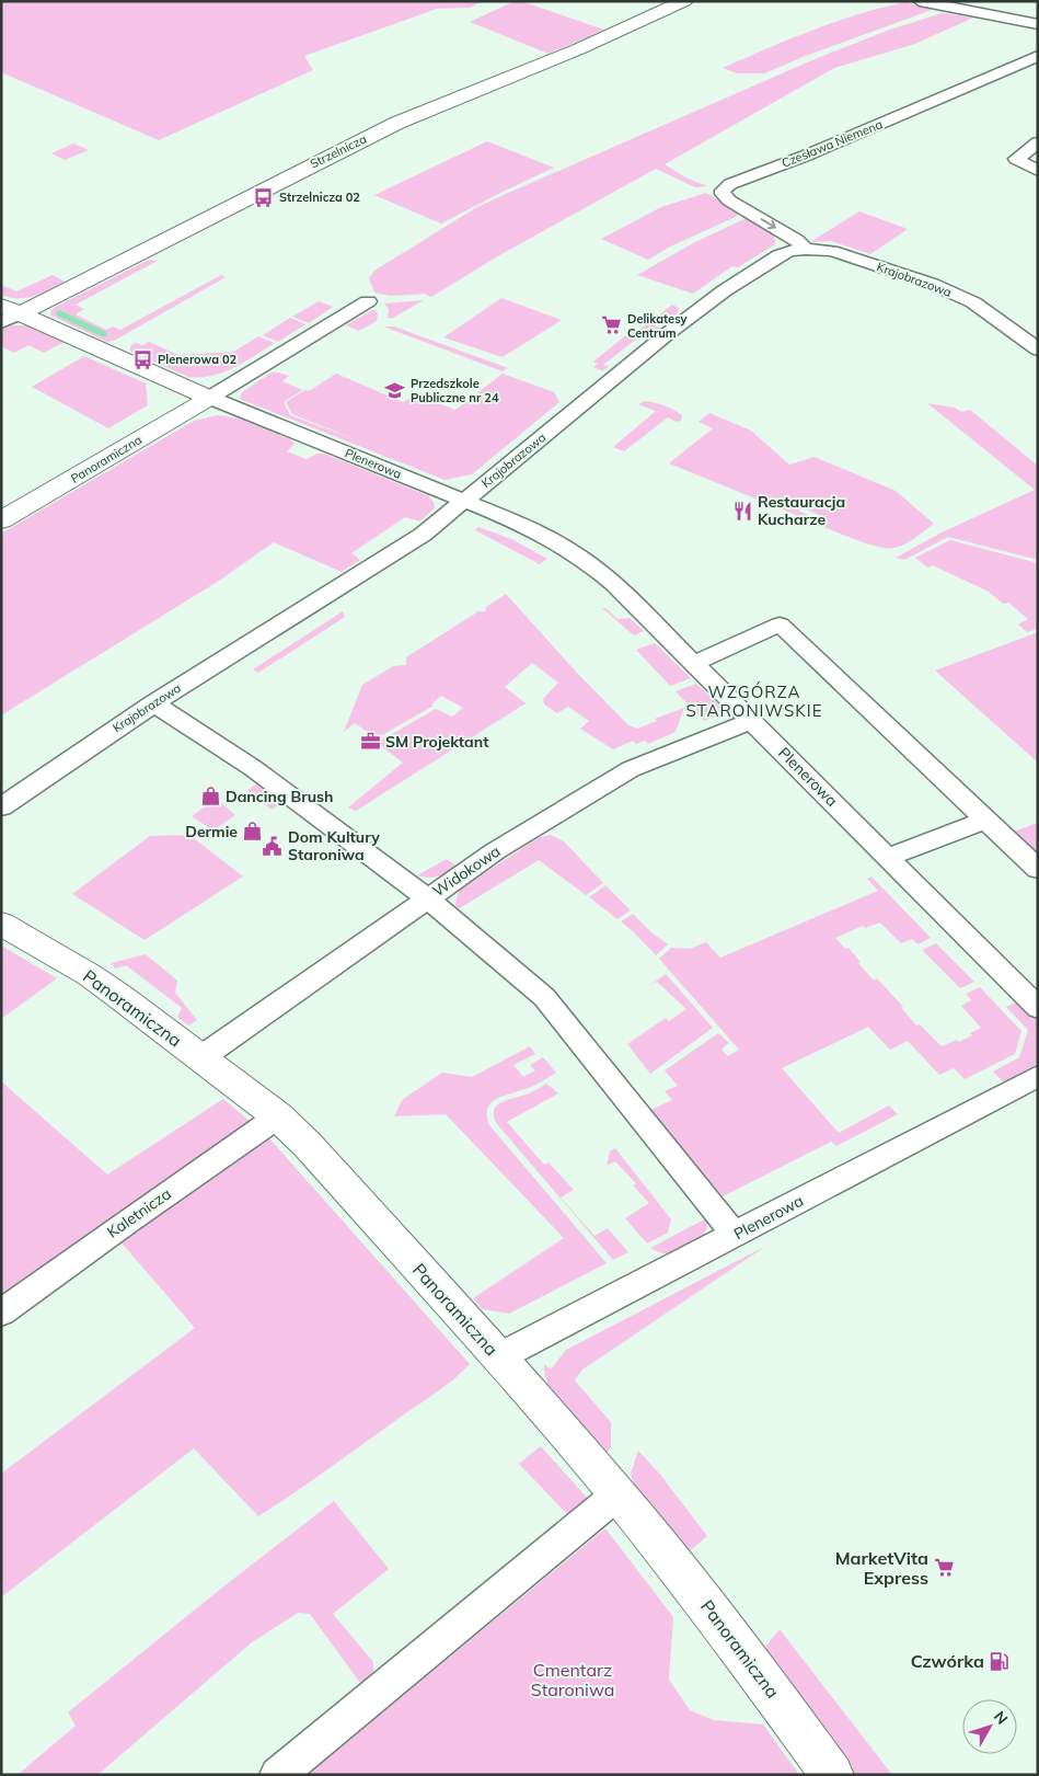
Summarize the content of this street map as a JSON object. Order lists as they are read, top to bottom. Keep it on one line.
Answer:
{"streets":{"street":["Czesława Niemena","Strzelnicza","Krajobrazowa","Panoramiczna","Plenerowa","Widokowa","Kaletnicza"]},"crossings":[["Czesława Niemena","Krajobrazowa"],["Strzelnicza","Plenerowa"],["Krajobrazowa","Plenerowa"],["Panoramiczna","Plenerowa"],["Panoramiczna","Widokowa"],["Panoramiczna","Kaletnicza"],["Plenerowa","Widokowa"]],"districts":["WZGÓRZA STARONIWSKIE"],"parks":["Cmentarz Staroniwa"],"places":{"bus stop":["Strzelnicza 02","Plenerowa 02"],"supermarket":["Delikatesy Centrum","MarketVita Express"],"school or university":["Przedszkole Publiczne nr 24"],"restaurant":["Restauracja Kucharze"],"office":["SM Projektant"],"shop":["Dancing Brush","Dermie"],"public building":["Dom Kultury Staroniwa"],"fuel station":["Czwórka"]},"north":"top right"}
